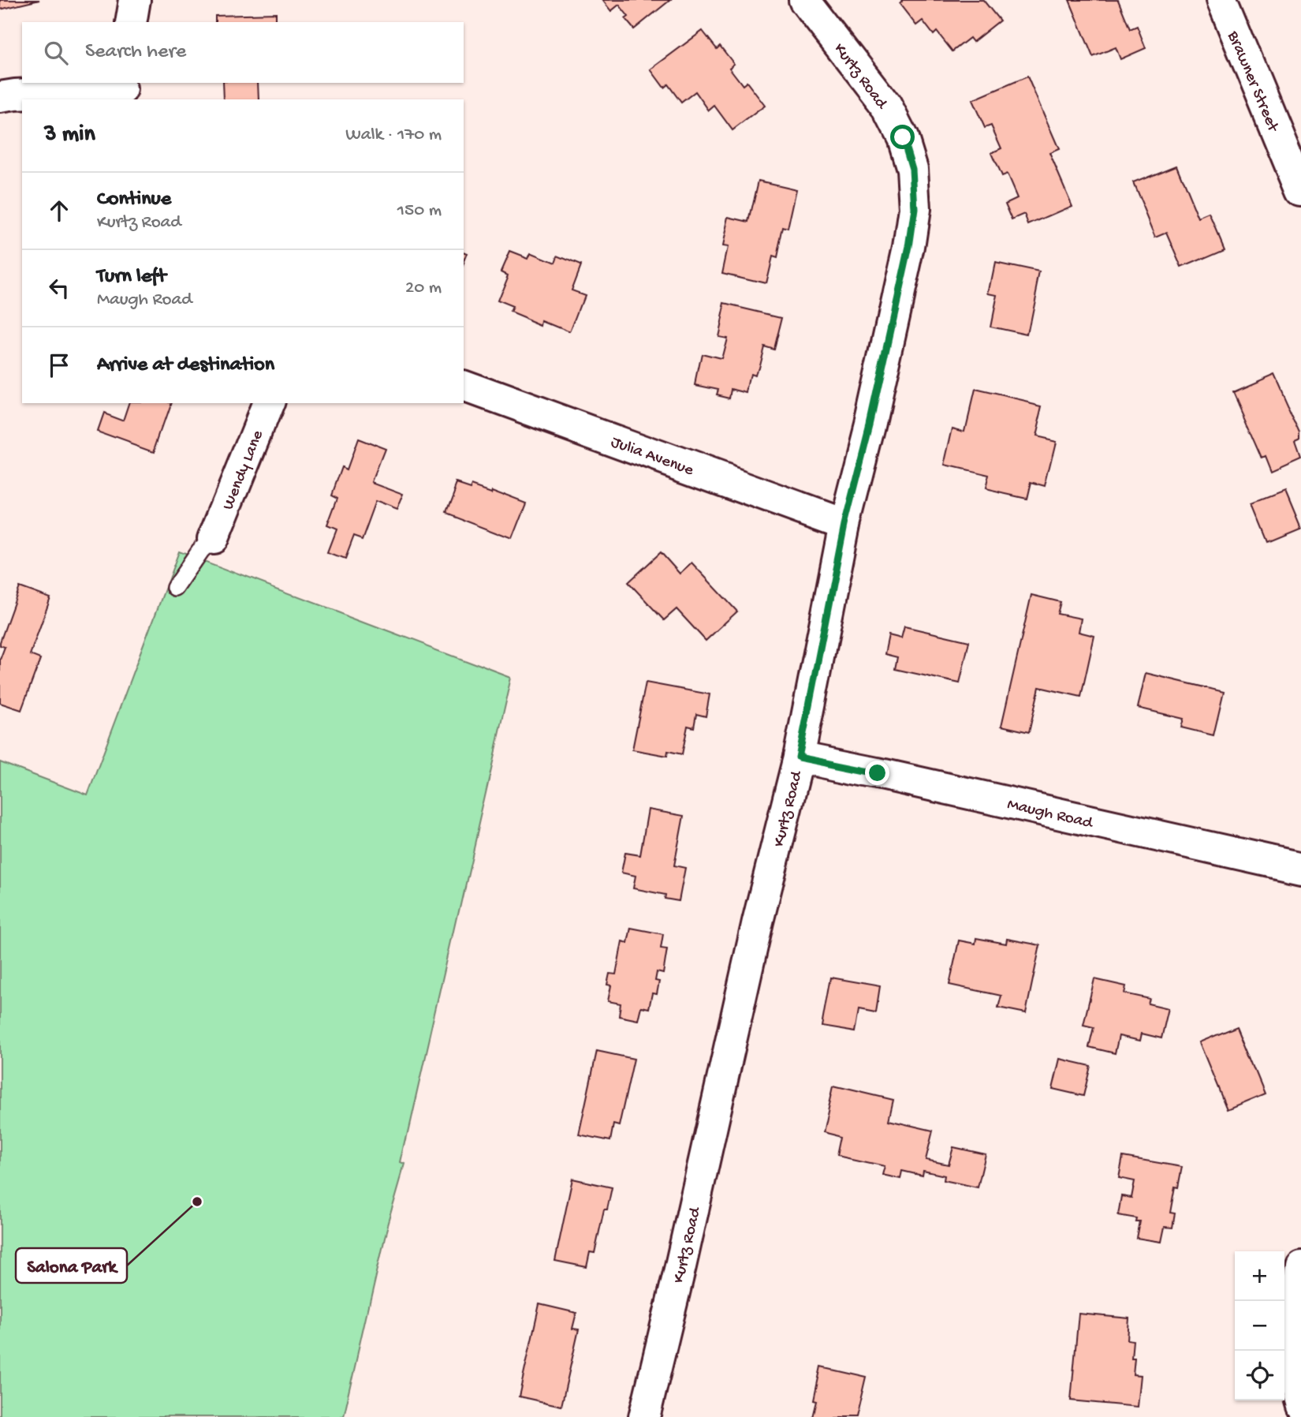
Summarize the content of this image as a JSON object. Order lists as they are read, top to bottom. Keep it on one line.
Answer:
{"streets":{"street":["Kurtz Road","Brawner Street","Julia Avenue","Wendy Lane","Maugh Road"]},"crossings":[["Kurtz Road","Julia Avenue"],["Kurtz Road","Maugh Road"]],"places":["Salona Park"],"page":{"search":"Search here","heading":["3 min","Walk · 170 m"],"list":[["Continue","Kurtz Road","150 m"],["Turn left","Maugh Road","20 m"],"Arrive at destination"],"map_buttons":["+","−"]}}
